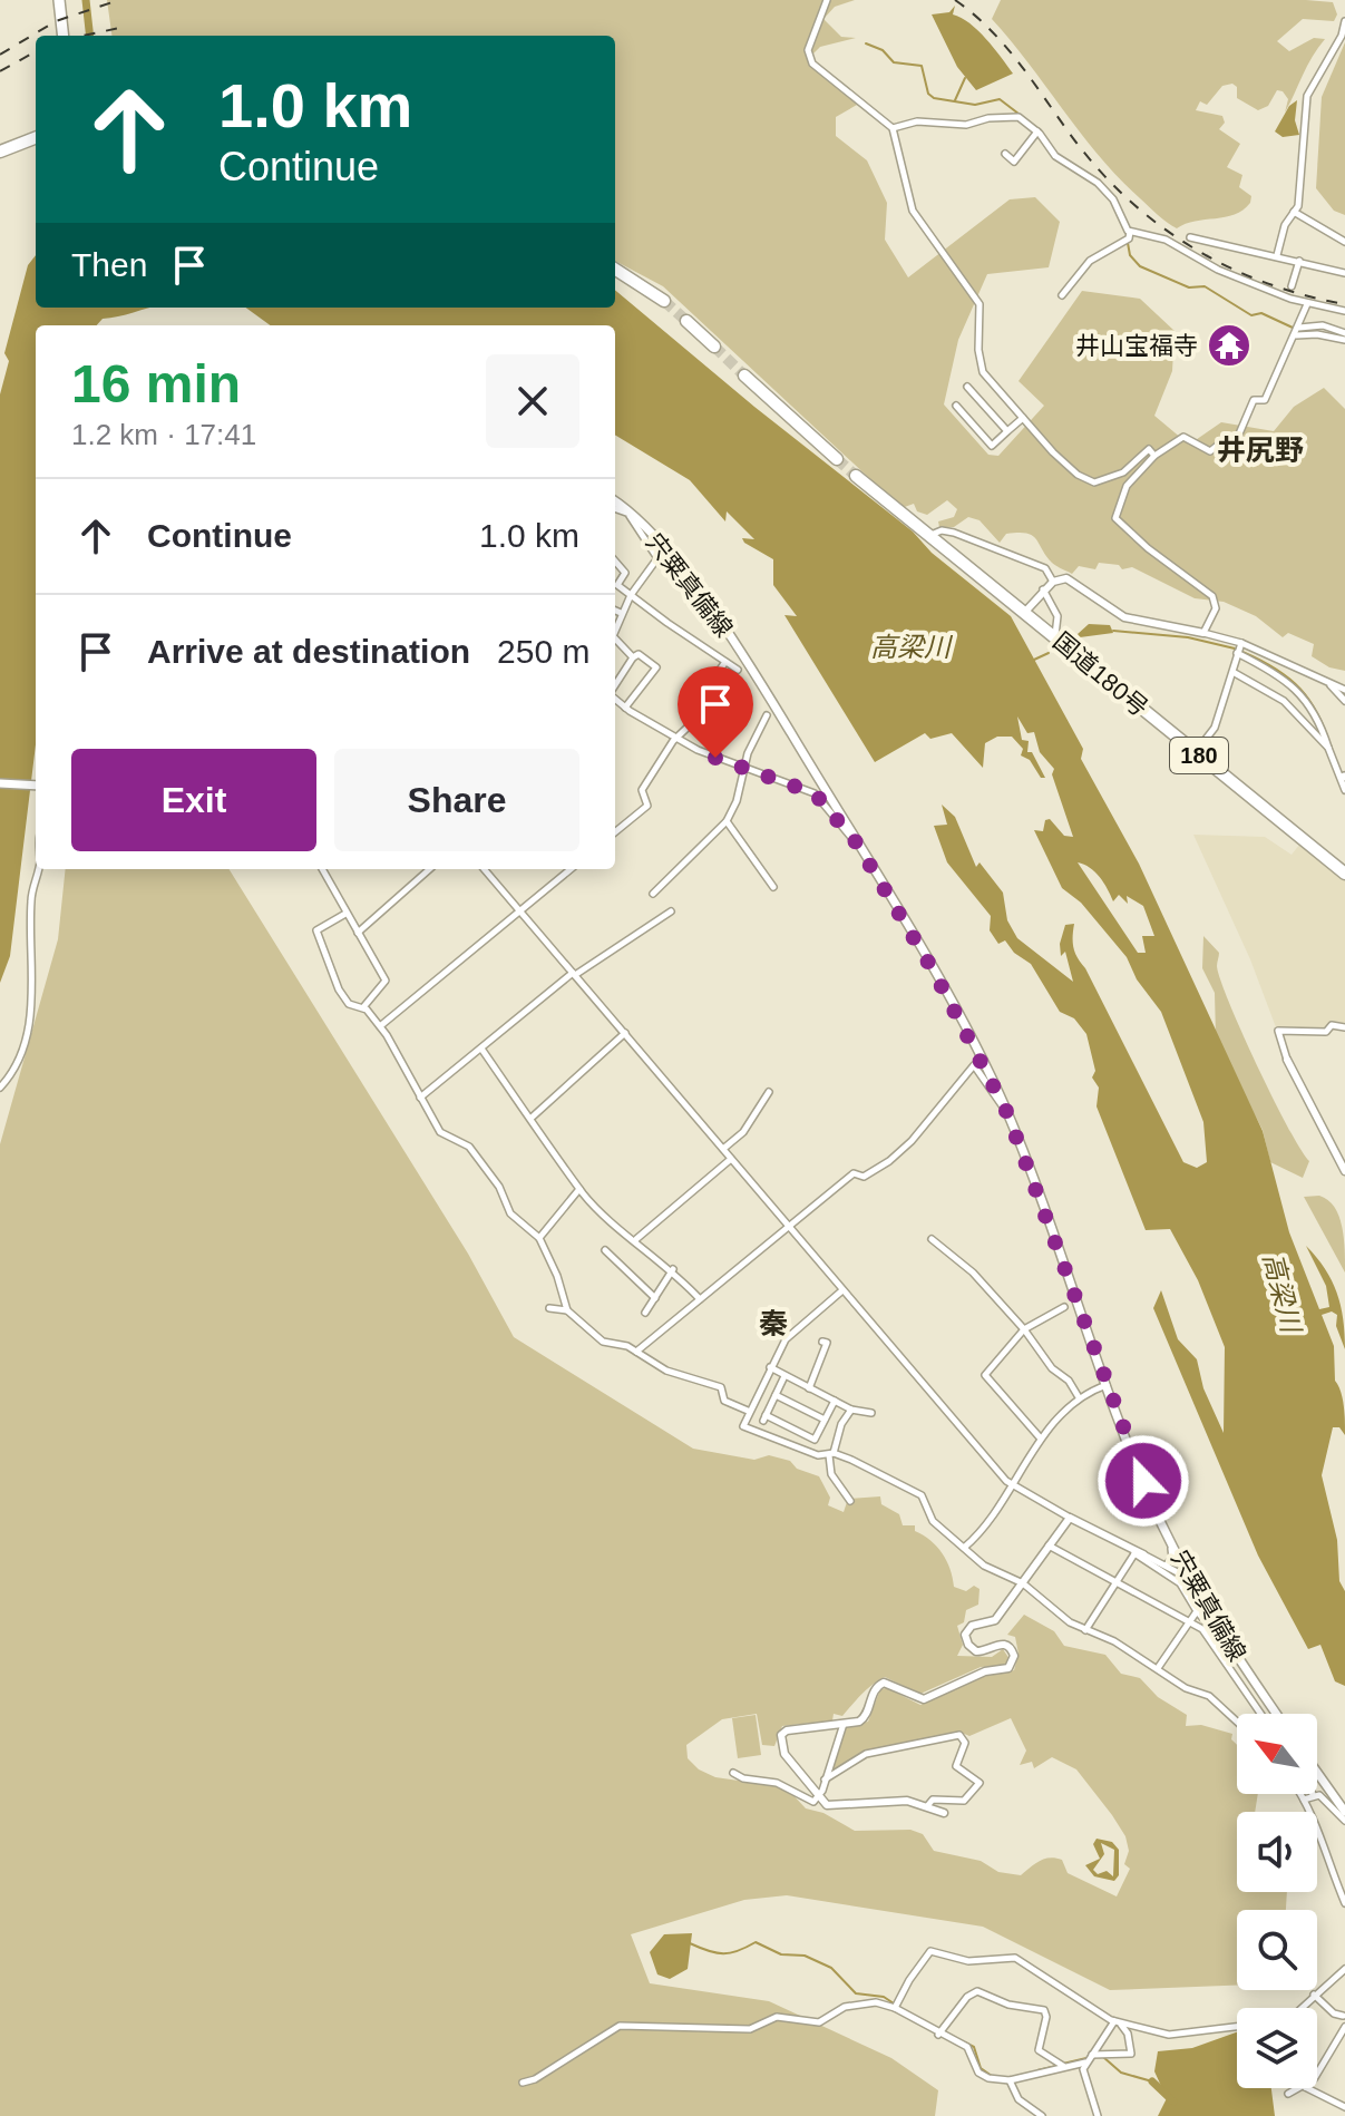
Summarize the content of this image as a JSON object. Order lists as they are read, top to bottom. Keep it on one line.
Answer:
{"streets":{"highway":["国道180号","180"],"main road":["宍粟真備線"]},"districts":["井尻野","秦"],"water":["高梁川"],"places":{"temple":["井山宝福寺"]},"north":"top left","page":{"turn":["1.0 km","Continue"],"then":"Then","heading":["16 min","1.2 km · 17:41"],"list":[{"name":"Continue","value":"1.0 km"},{"name":"Arrive at destination","value":"250 m"}],"buttons":["Exit","Share"]}}
